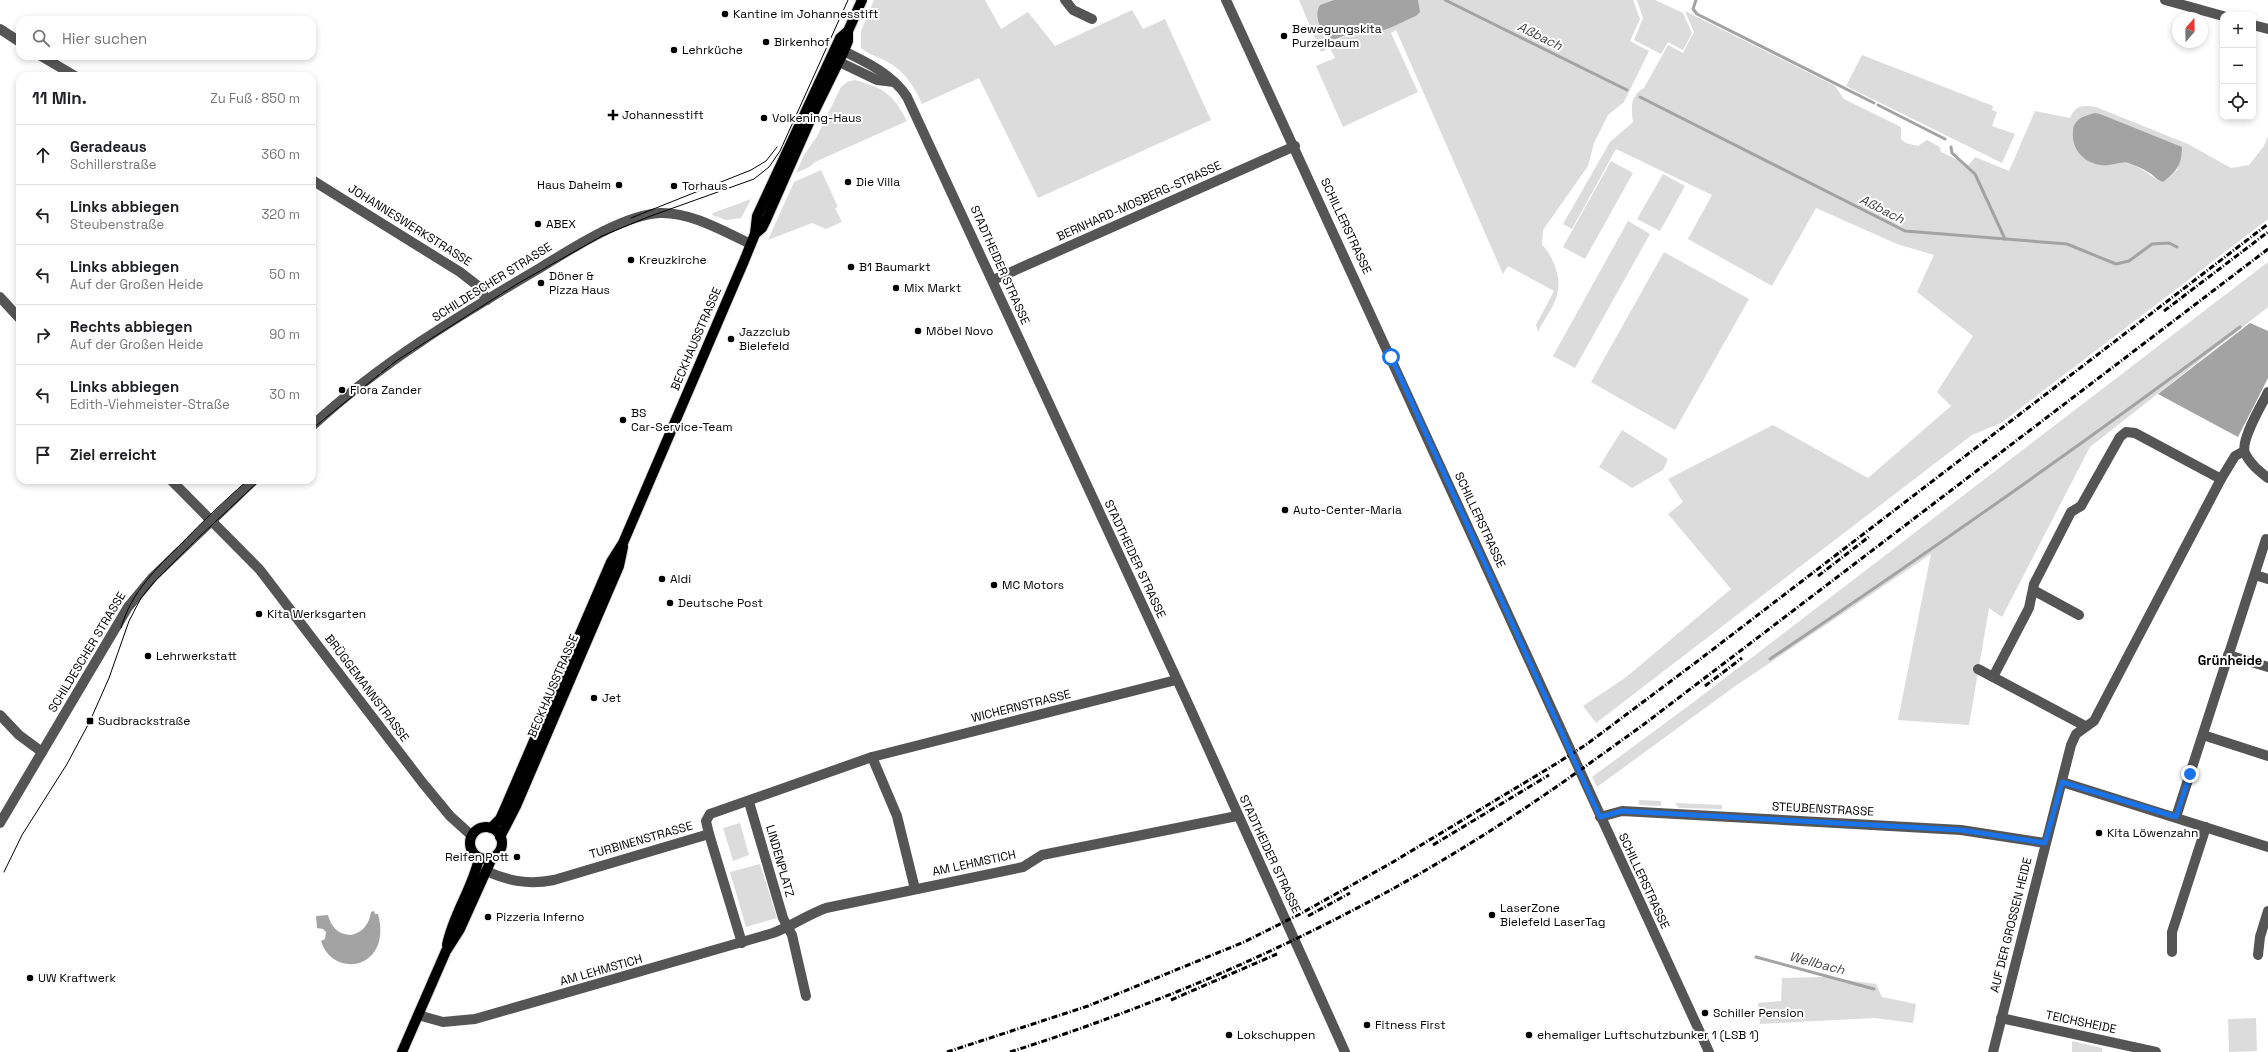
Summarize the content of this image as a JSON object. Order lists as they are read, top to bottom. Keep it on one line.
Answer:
{"streets":{"main road":["BECKHAUSSTRASSE"],"street":["BERNHARD-MOSBERG-STRASSE","JOHANNESWERKSTRASSE","SCHILLERSTRASSE","STADTHEIDER STRASSE","SCHILDESCHER STRASSE","BRÜGGEMANNSTRASSE","WICHERNSTRASSE","STEUBENSTRASSE","TURBINENSTRASSE","LINDENPLATZ","AM LEHMSTICH","AUF DER GROSSEN HEIDE","TEICHSHEIDE"]},"crossings":[["BERNHARD-MOSBERG-STRASSE","SCHILLERSTRASSE"],["BERNHARD-MOSBERG-STRASSE","STADTHEIDER STRASSE"],["JOHANNESWERKSTRASSE","SCHILDESCHER STRASSE"],["SCHILLERSTRASSE","STEUBENSTRASSE"],["STADTHEIDER STRASSE","BECKHAUSSTRASSE"],["STADTHEIDER STRASSE","WICHERNSTRASSE"],["STADTHEIDER STRASSE","AM LEHMSTICH"],["SCHILDESCHER STRASSE","BECKHAUSSTRASSE"],["SCHILDESCHER STRASSE","BRÜGGEMANNSTRASSE"],["BECKHAUSSTRASSE","BRÜGGEMANNSTRASSE"],["WICHERNSTRASSE","TURBINENSTRASSE"],["STEUBENSTRASSE","AUF DER GROSSEN HEIDE"],["TURBINENSTRASSE","LINDENPLATZ"],["LINDENPLATZ","AM LEHMSTICH"],["AUF DER GROSSEN HEIDE","TEICHSHEIDE"]],"districts":["Grünheide"],"water":["Aßbach","Wellbach"],"places":{"other":["Kantine im Johannesstift","Bewegungskita Purzelbaum","Birkenhof","Lehrküche","Volkening-Haus","Die Villa","Haus Daheim","Torhaus","ABEX","Kreuzkirche","B1 Baumarkt","Döner & Pizza Haus","Mix Markt","Möbel Novo","Jazzclub Bielefeld","Flora Zander","BS Car-Service-Team","Auto-Center-Maria","Aldi","MC Motors","Deutsche Post","Kita Werksgarten","Lehrwerkstatt","Jet","Kita Löwenzahn","Reifen Pott","LaserZone Bielefeld LaserTag","Pizzeria Inferno","UW Kraftwerk","Schiller Pension","Fitness First","Lokschuppen","ehemaliger Luftschutzbunker 1 (LSB 1)"],"health":["Johannesstift"],"transit":["Sudbrackstraße"]},"north":"top","page":{"map_buttons":["+","−"],"search":"Hier suchen","heading":["11 Min.","Zu Fuß · 850 m"],"list":[["Geradeaus","Schillerstraße","360 m"],["Links abbiegen","Steubenstraße","320 m"],["Links abbiegen","Auf der Großen Heide","50 m"],["Rechts abbiegen","Auf der Großen Heide","90 m"],["Links abbiegen","Edith-Viehmeister-Straße","30 m"],"Ziel erreicht"]}}
